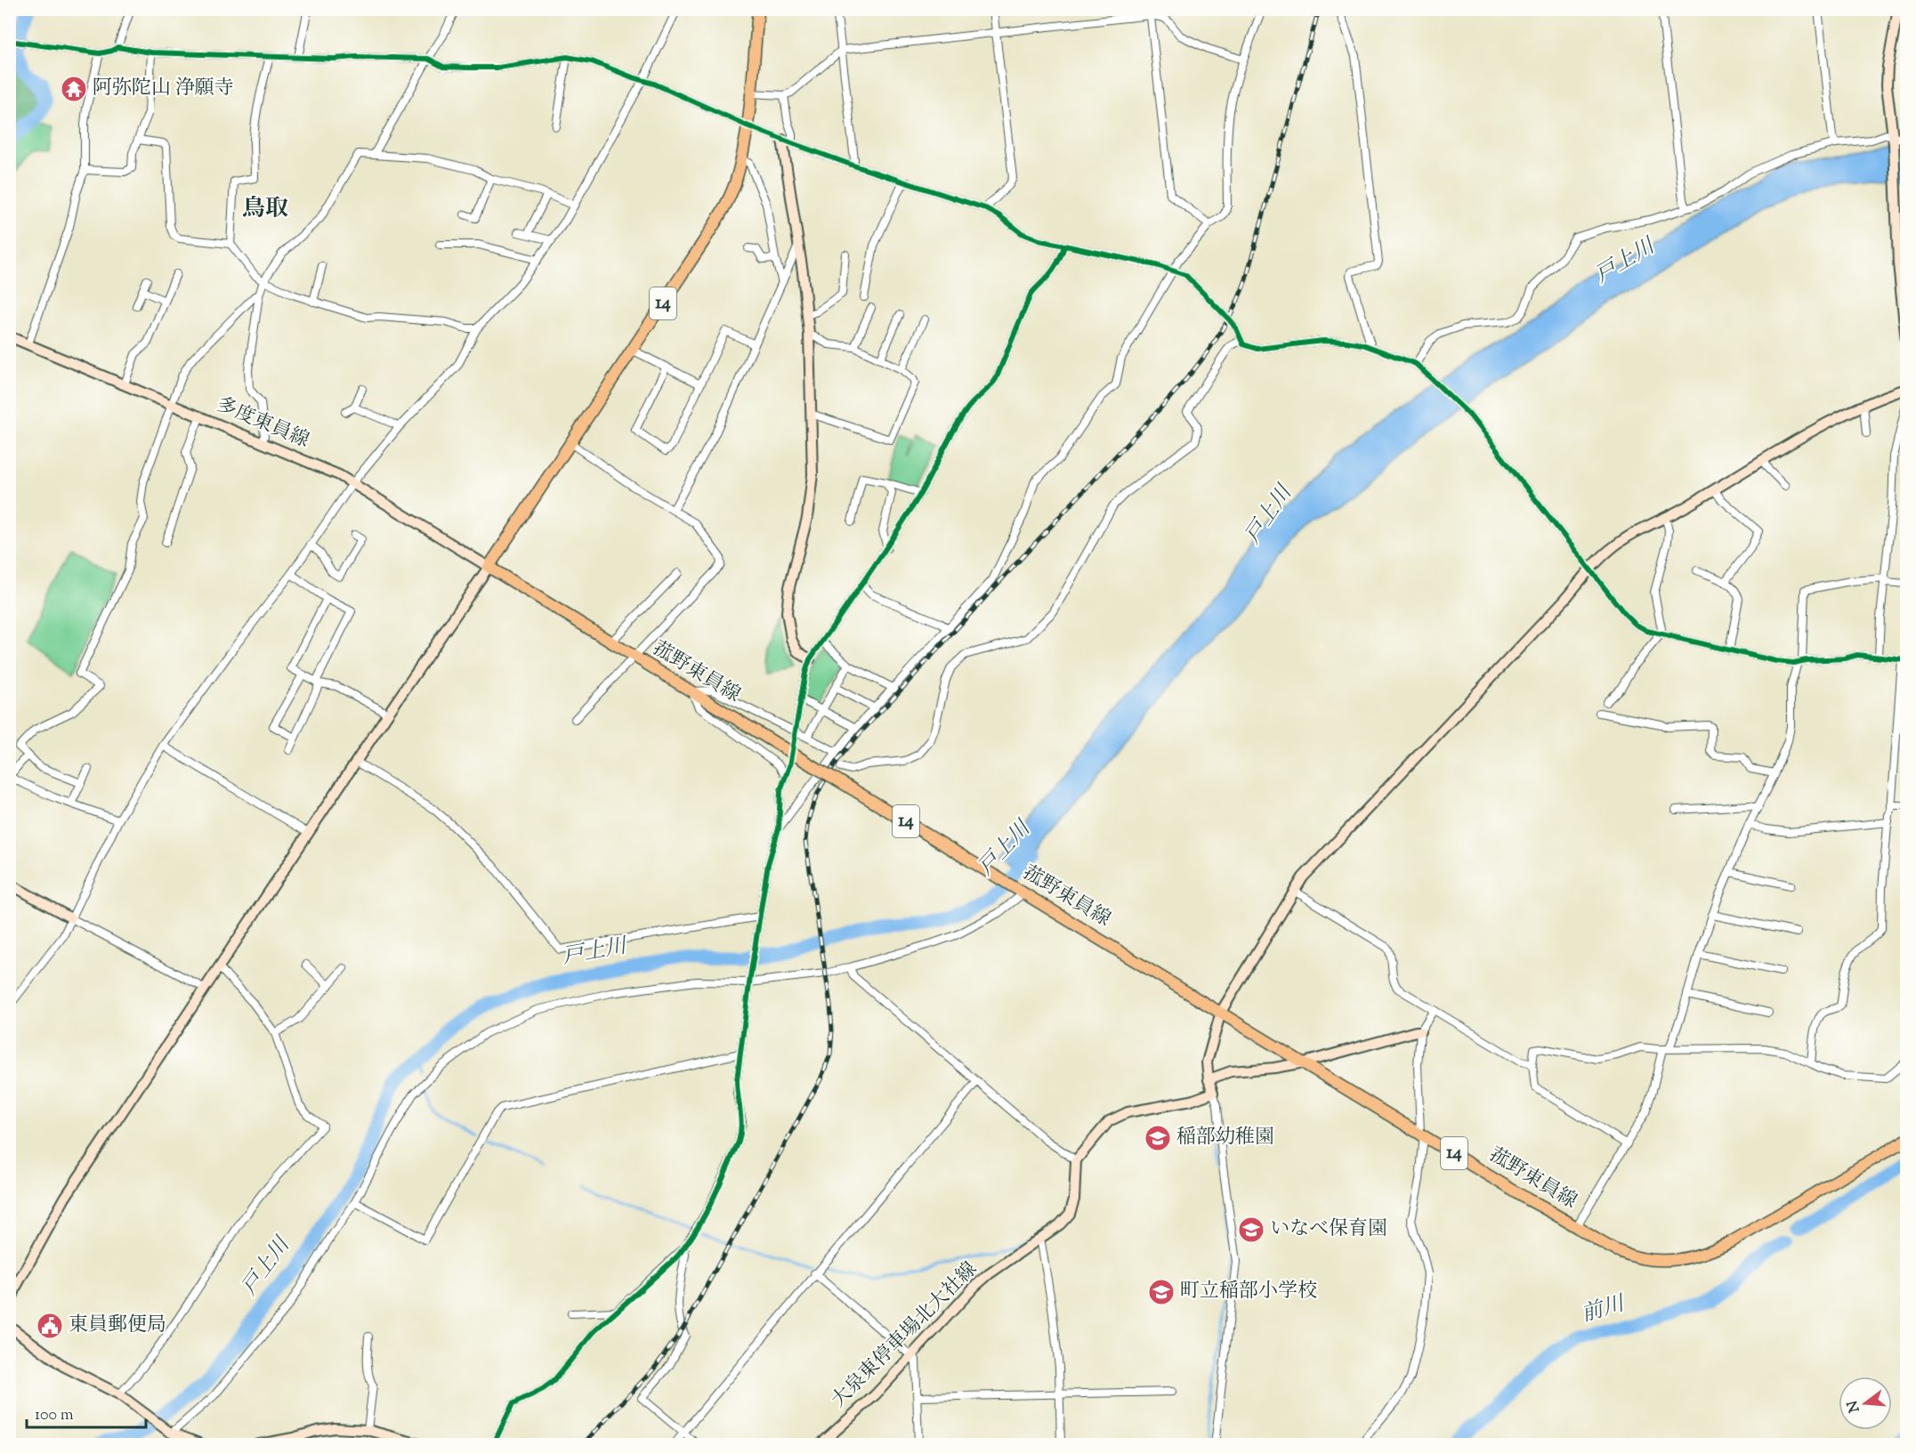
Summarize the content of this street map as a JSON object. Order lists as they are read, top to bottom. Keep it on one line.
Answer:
{"streets":{"main road":["14","菰野東員線"],"street":["多度東員線","大泉東停車場北大社線"]},"crossings":[["14","多度東員線"],["14","菰野東員線"],["多度東員線","菰野東員線"]],"districts":["鳥取"],"water":["戸上川","前川"],"places":{"temple":["阿弥陀山 浄願寺"],"school or university":["稲部幼稚園","いなべ保育園","町立稲部小学校"],"public building":["東員郵便局"]},"scale_bar":"100 m","north":"left"}
